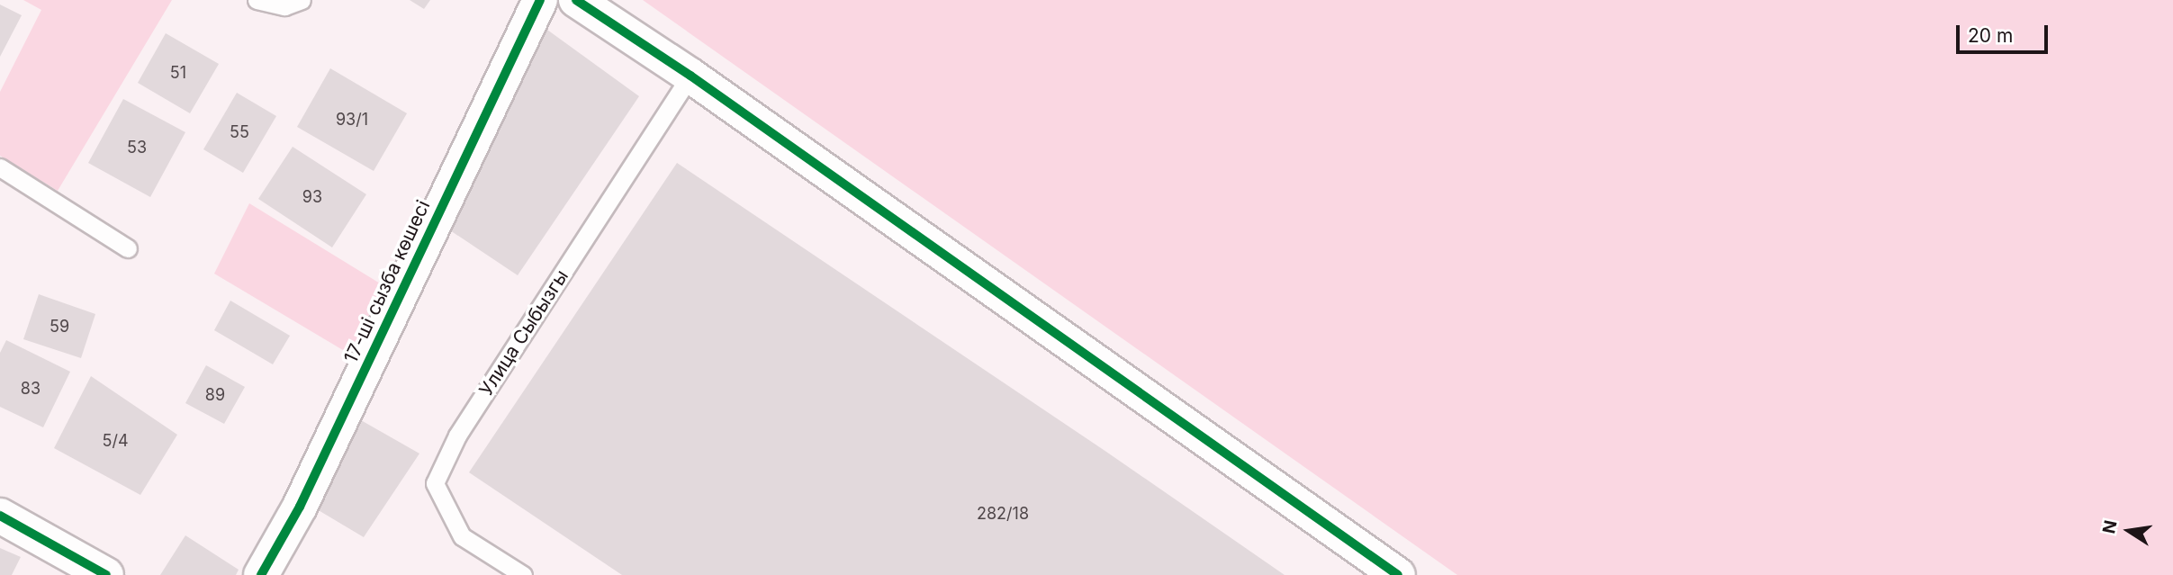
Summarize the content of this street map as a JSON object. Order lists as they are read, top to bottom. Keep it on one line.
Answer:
{"streets":{"street":["17-ші сызба көшесі"],"lane":["Улица Сыбызгы"]},"house_numbers":["51","93/1","55","53","93","59","83","89","5/4","282/18"],"scale_bar":"20 m","north":"left"}
